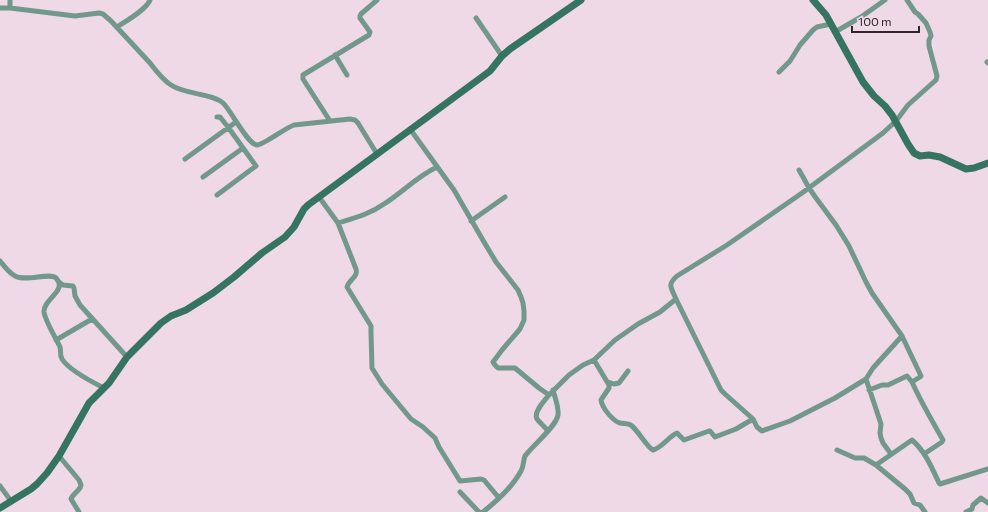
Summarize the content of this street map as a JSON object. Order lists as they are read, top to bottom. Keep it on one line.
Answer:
{"scale_bar":"100 m"}
